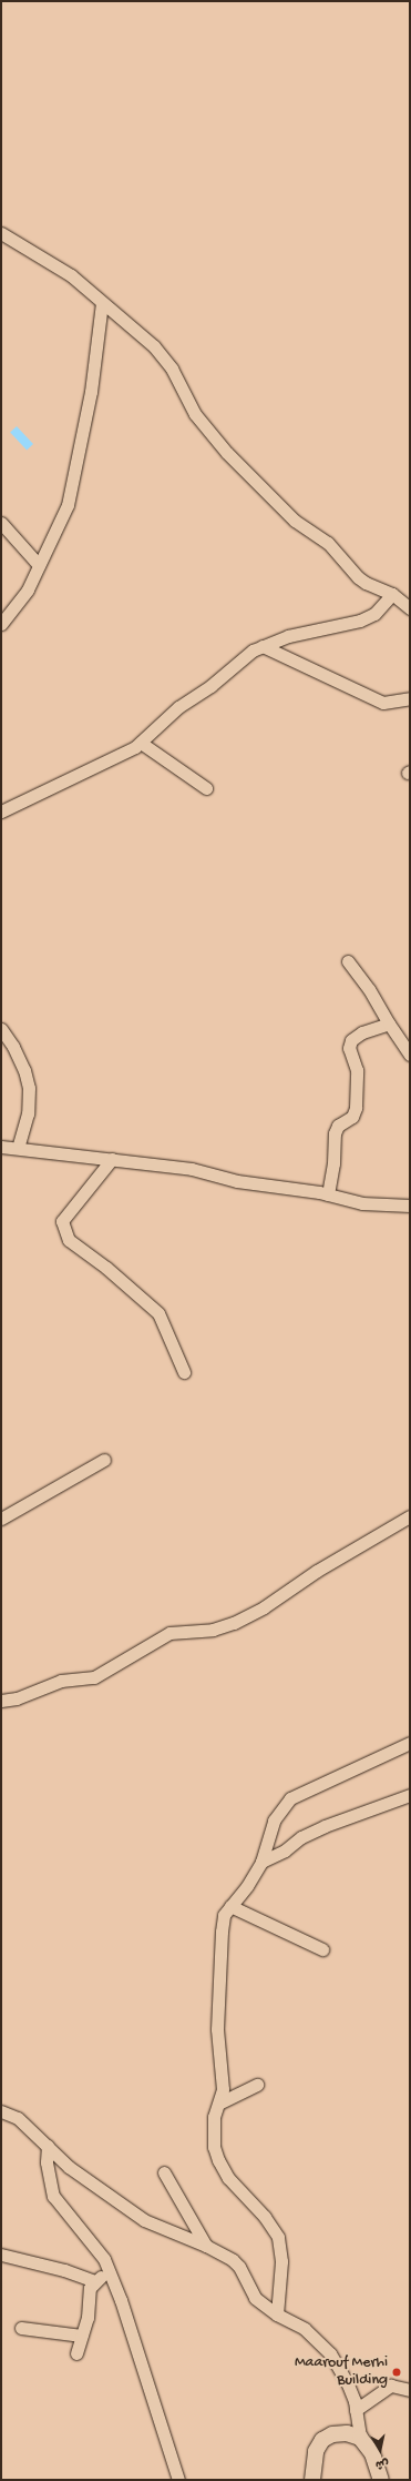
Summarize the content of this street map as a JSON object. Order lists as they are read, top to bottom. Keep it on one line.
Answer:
{"places":["Maarouf Merhi Building"],"north":"bottom"}
